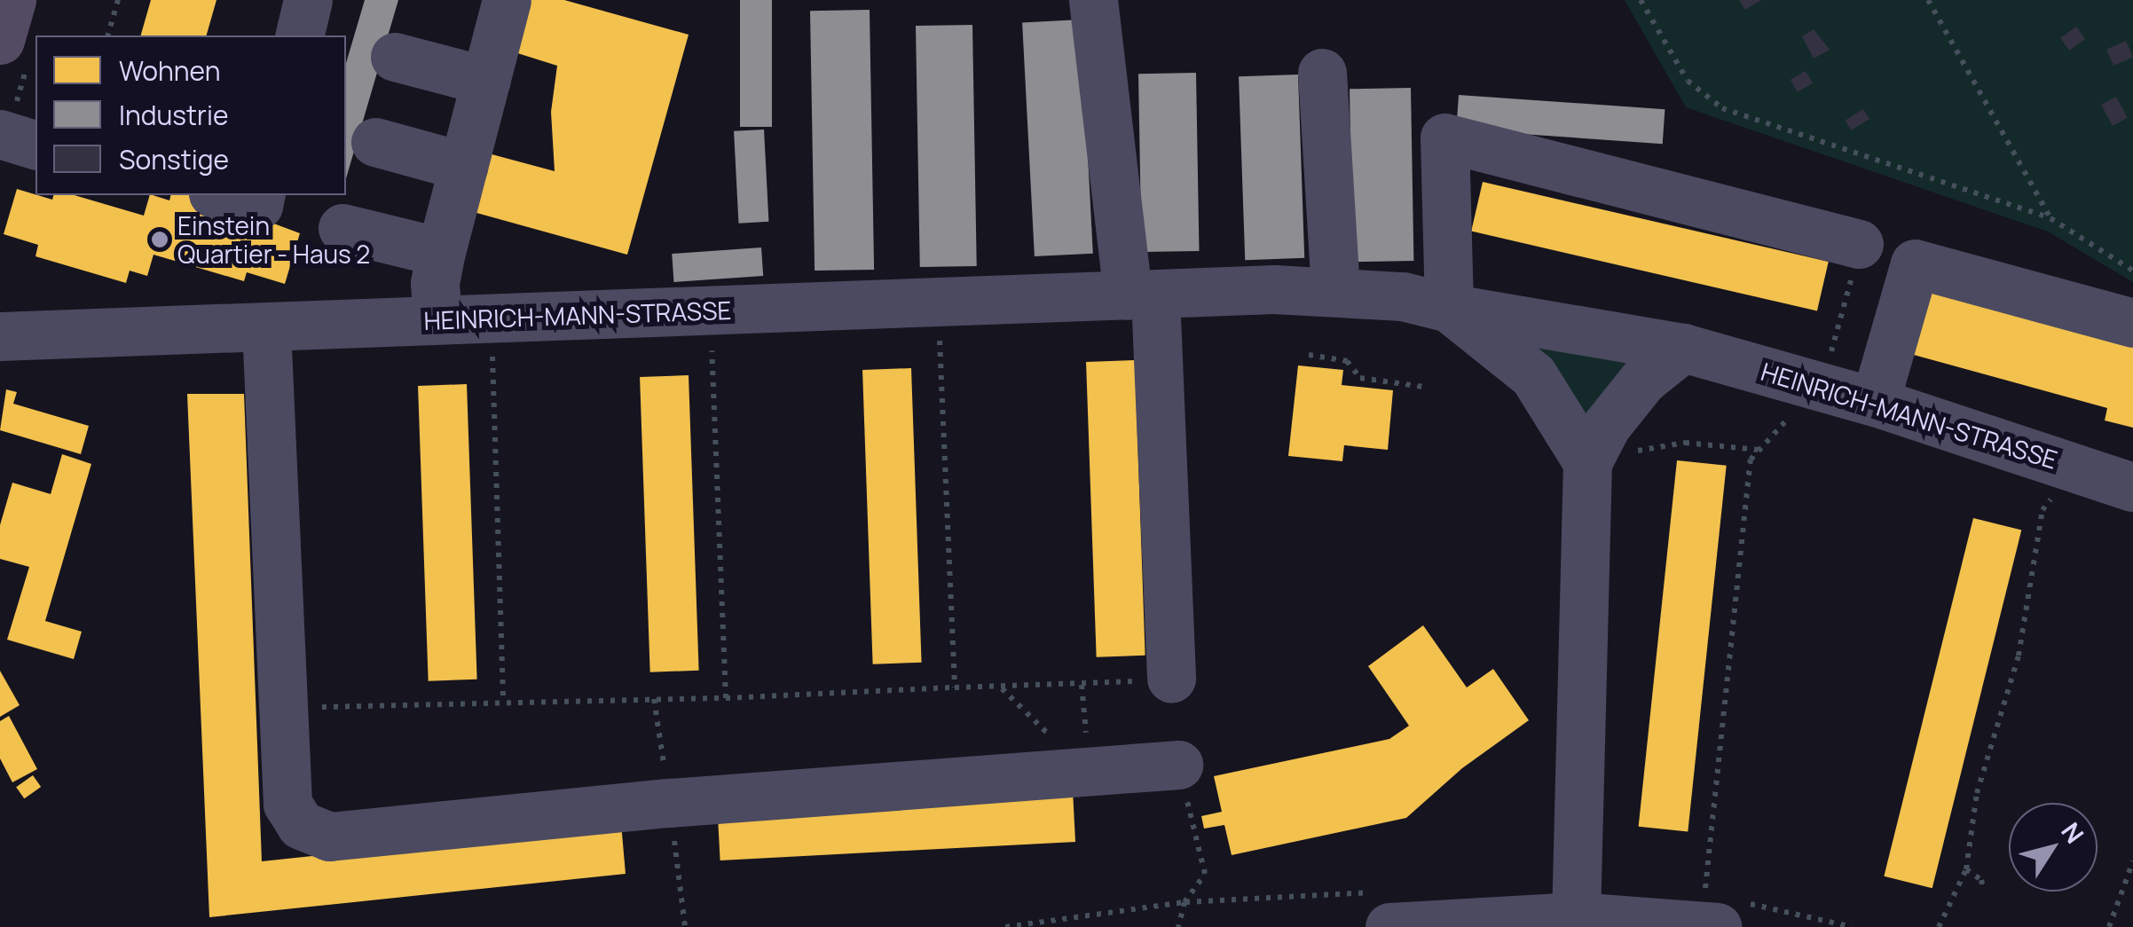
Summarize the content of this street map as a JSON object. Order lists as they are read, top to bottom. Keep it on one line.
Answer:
{"streets":{"street":["HEINRICH-MANN-STRASSE"]},"places":["Einstein Quartier - Haus 2"],"legend":["Wohnen","Industrie","Sonstige"],"north":"top right"}
